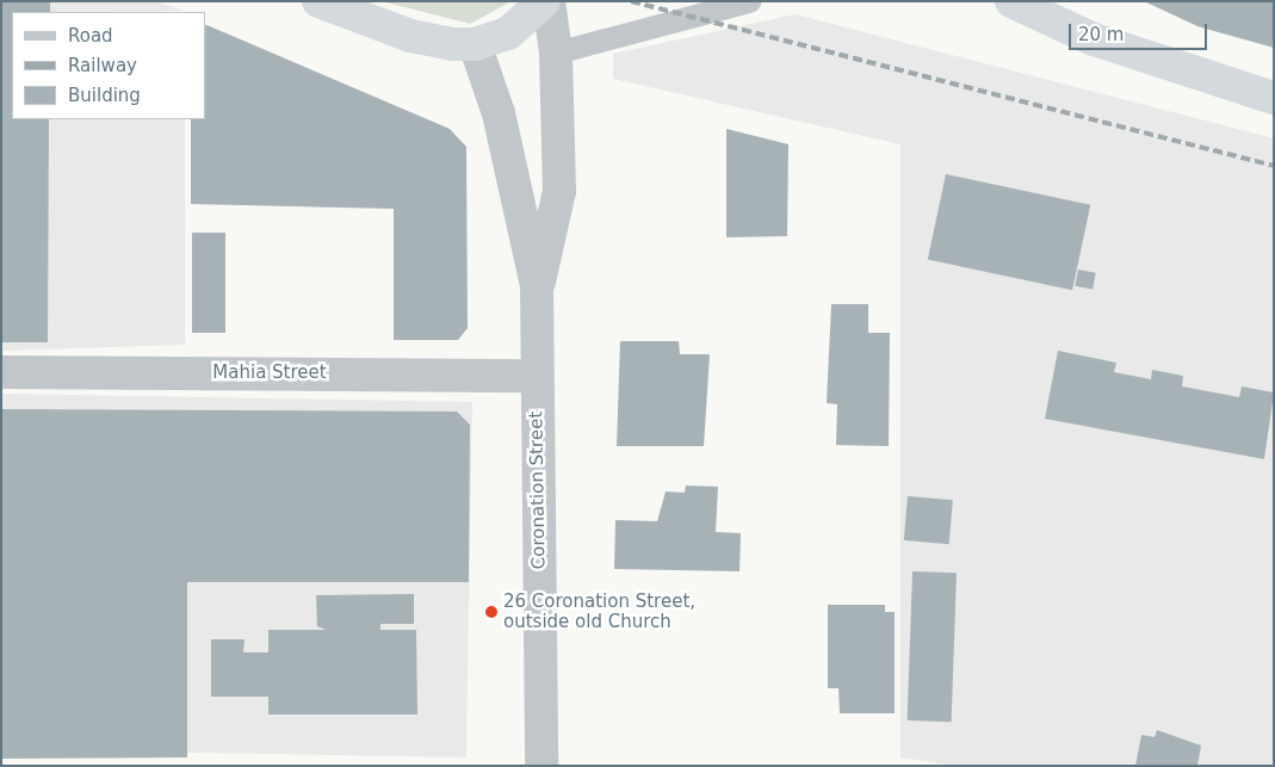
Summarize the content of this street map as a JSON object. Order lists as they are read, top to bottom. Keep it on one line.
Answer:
{"streets":{"street":["Mahia Street","Coronation Street"]},"crossings":[["Mahia Street","Coronation Street"]],"places":["26 Coronation Street, outside old Church"],"legend":["Road","Railway","Building"],"scale_bar":"20 m"}
